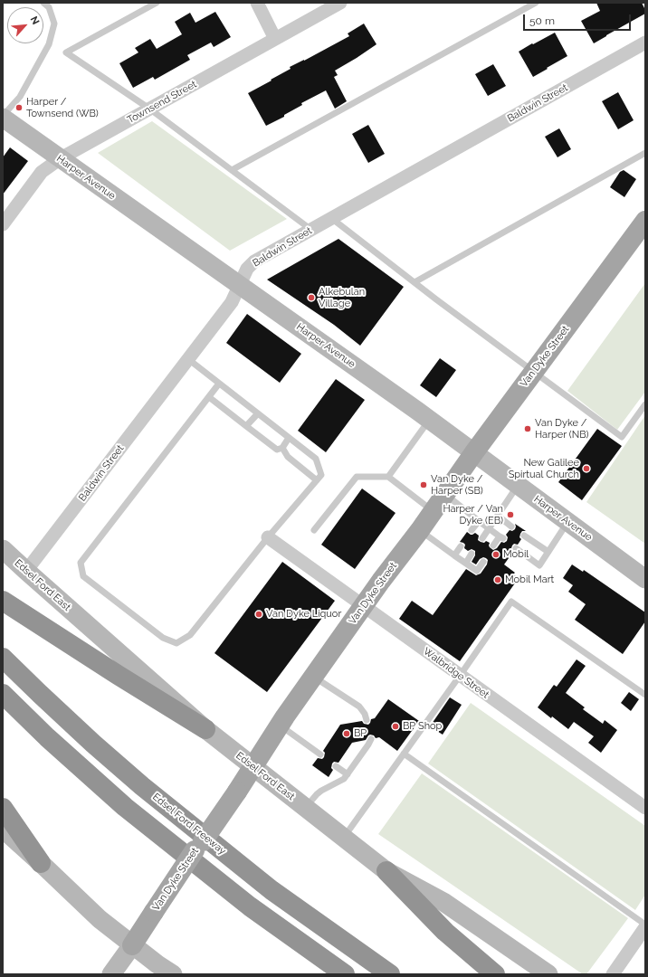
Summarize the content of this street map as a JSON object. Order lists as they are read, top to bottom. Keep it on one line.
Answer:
{"streets":{"highway":["Edsel Ford Freeway"],"main road":["Van Dyke Street"],"street":["Townsend Street","Baldwin Street","Harper Avenue","Edsel Ford East","Walbridge Street"]},"crossings":[["Townsend Street","Harper Avenue"],["Baldwin Street","Harper Avenue"],["Baldwin Street","Edsel Ford East"],["Harper Avenue","Van Dyke Street"],["Van Dyke Street","Edsel Ford East"],["Van Dyke Street","Walbridge Street"]],"places":["Harper / Townsend (WB)","Alkebulan Village","Van Dyke / Harper (NB)","New Galilee Spirtual Church","Van Dyke / Harper (SB)","Harper / Van Dyke (EB)","Mobil","Mobil Mart","Van Dyke Liquor","BP Shop","BP"],"scale_bar":"50 m","north":"top right"}
